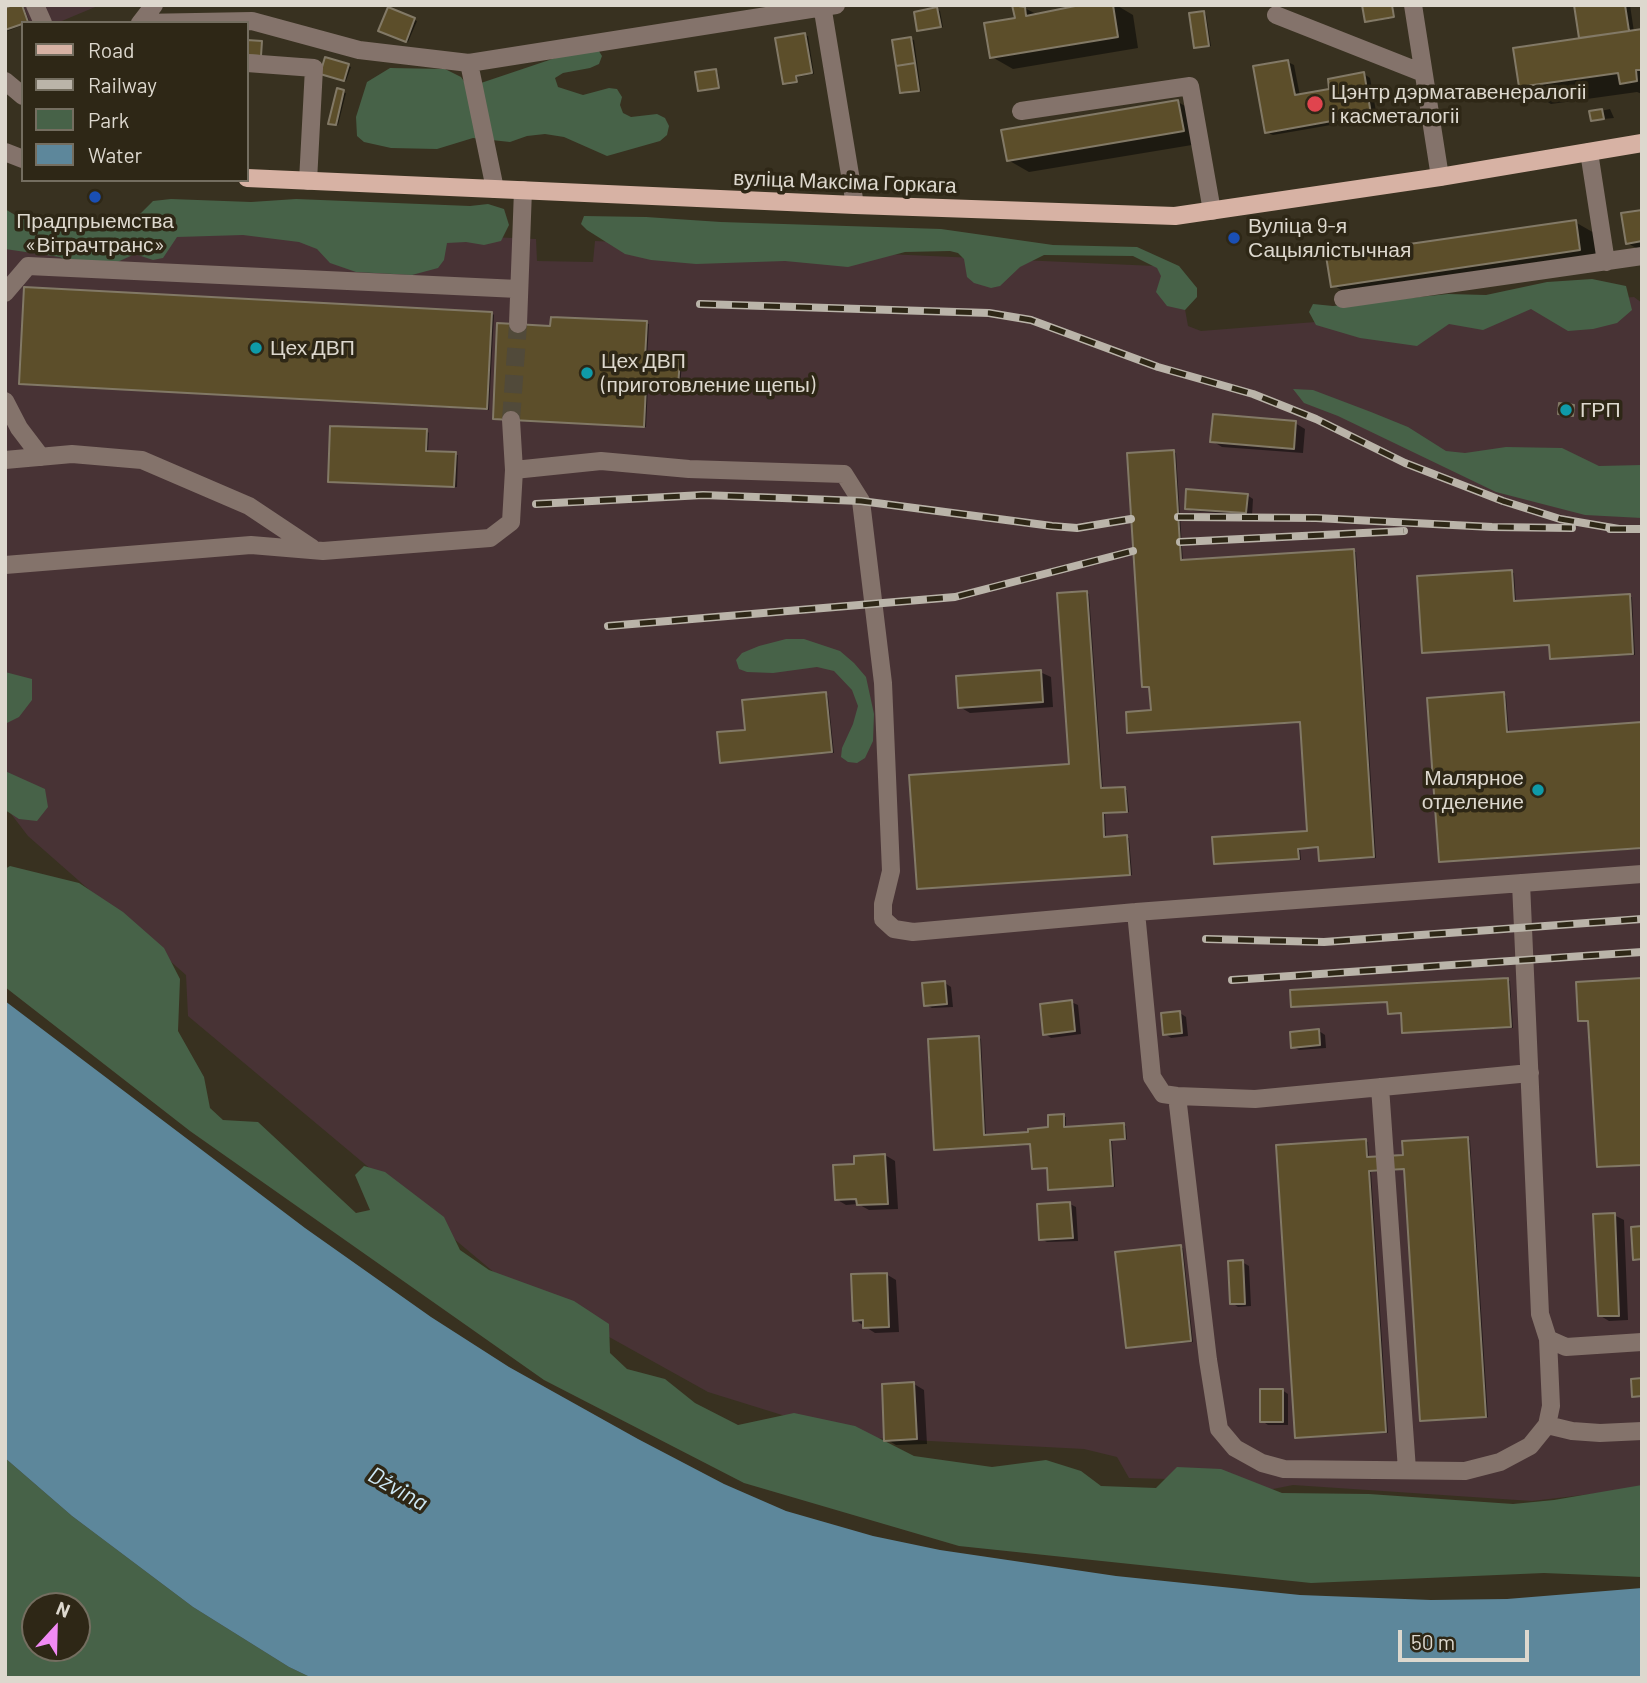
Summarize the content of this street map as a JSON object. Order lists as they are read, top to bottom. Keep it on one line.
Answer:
{"streets":{"main road":["вуліца Максіма Горкага"]},"water":["Dźvina"],"places":["Цэнтр дэрматавенералогіі і касметалогіі","Прадпрыемства «Вітрачтранс»","Вуліца 9-я Сацыялістычная","Цех ДВП","Цех ДВП (приготовление щепы)","ГРП","Малярное отделение"],"legend":["Road","Railway","Park","Water"],"scale_bar":"50 m","north":"top"}
